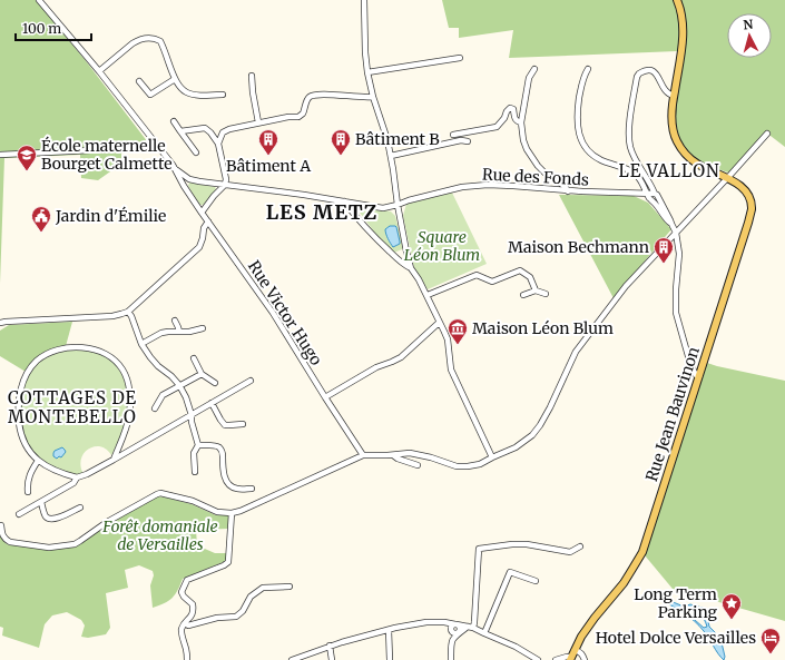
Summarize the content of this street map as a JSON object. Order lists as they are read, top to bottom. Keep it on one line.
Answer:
{"streets":{"main road":["Rue Jean Bauvinon"],"street":["Rue des Fonds","Rue Victor Hugo"]},"districts":["LE VALLON","LES METZ","COTTAGES DE MONTEBELLO"],"parks":["Square Léon Blum","Forêt domaniale de Versailles"],"places":{"building":["Bâtiment A","Bâtiment B","Maison Bechmann"],"school or university":["École maternelle Bourget Calmette"],"public building":["Jardin d'Émilie"],"museum":["Maison Léon Blum"],"place":["Long Term Parking"],"hotel":["Hotel Dolce Versailles"]},"scale_bar":"100 m","north":"top"}
